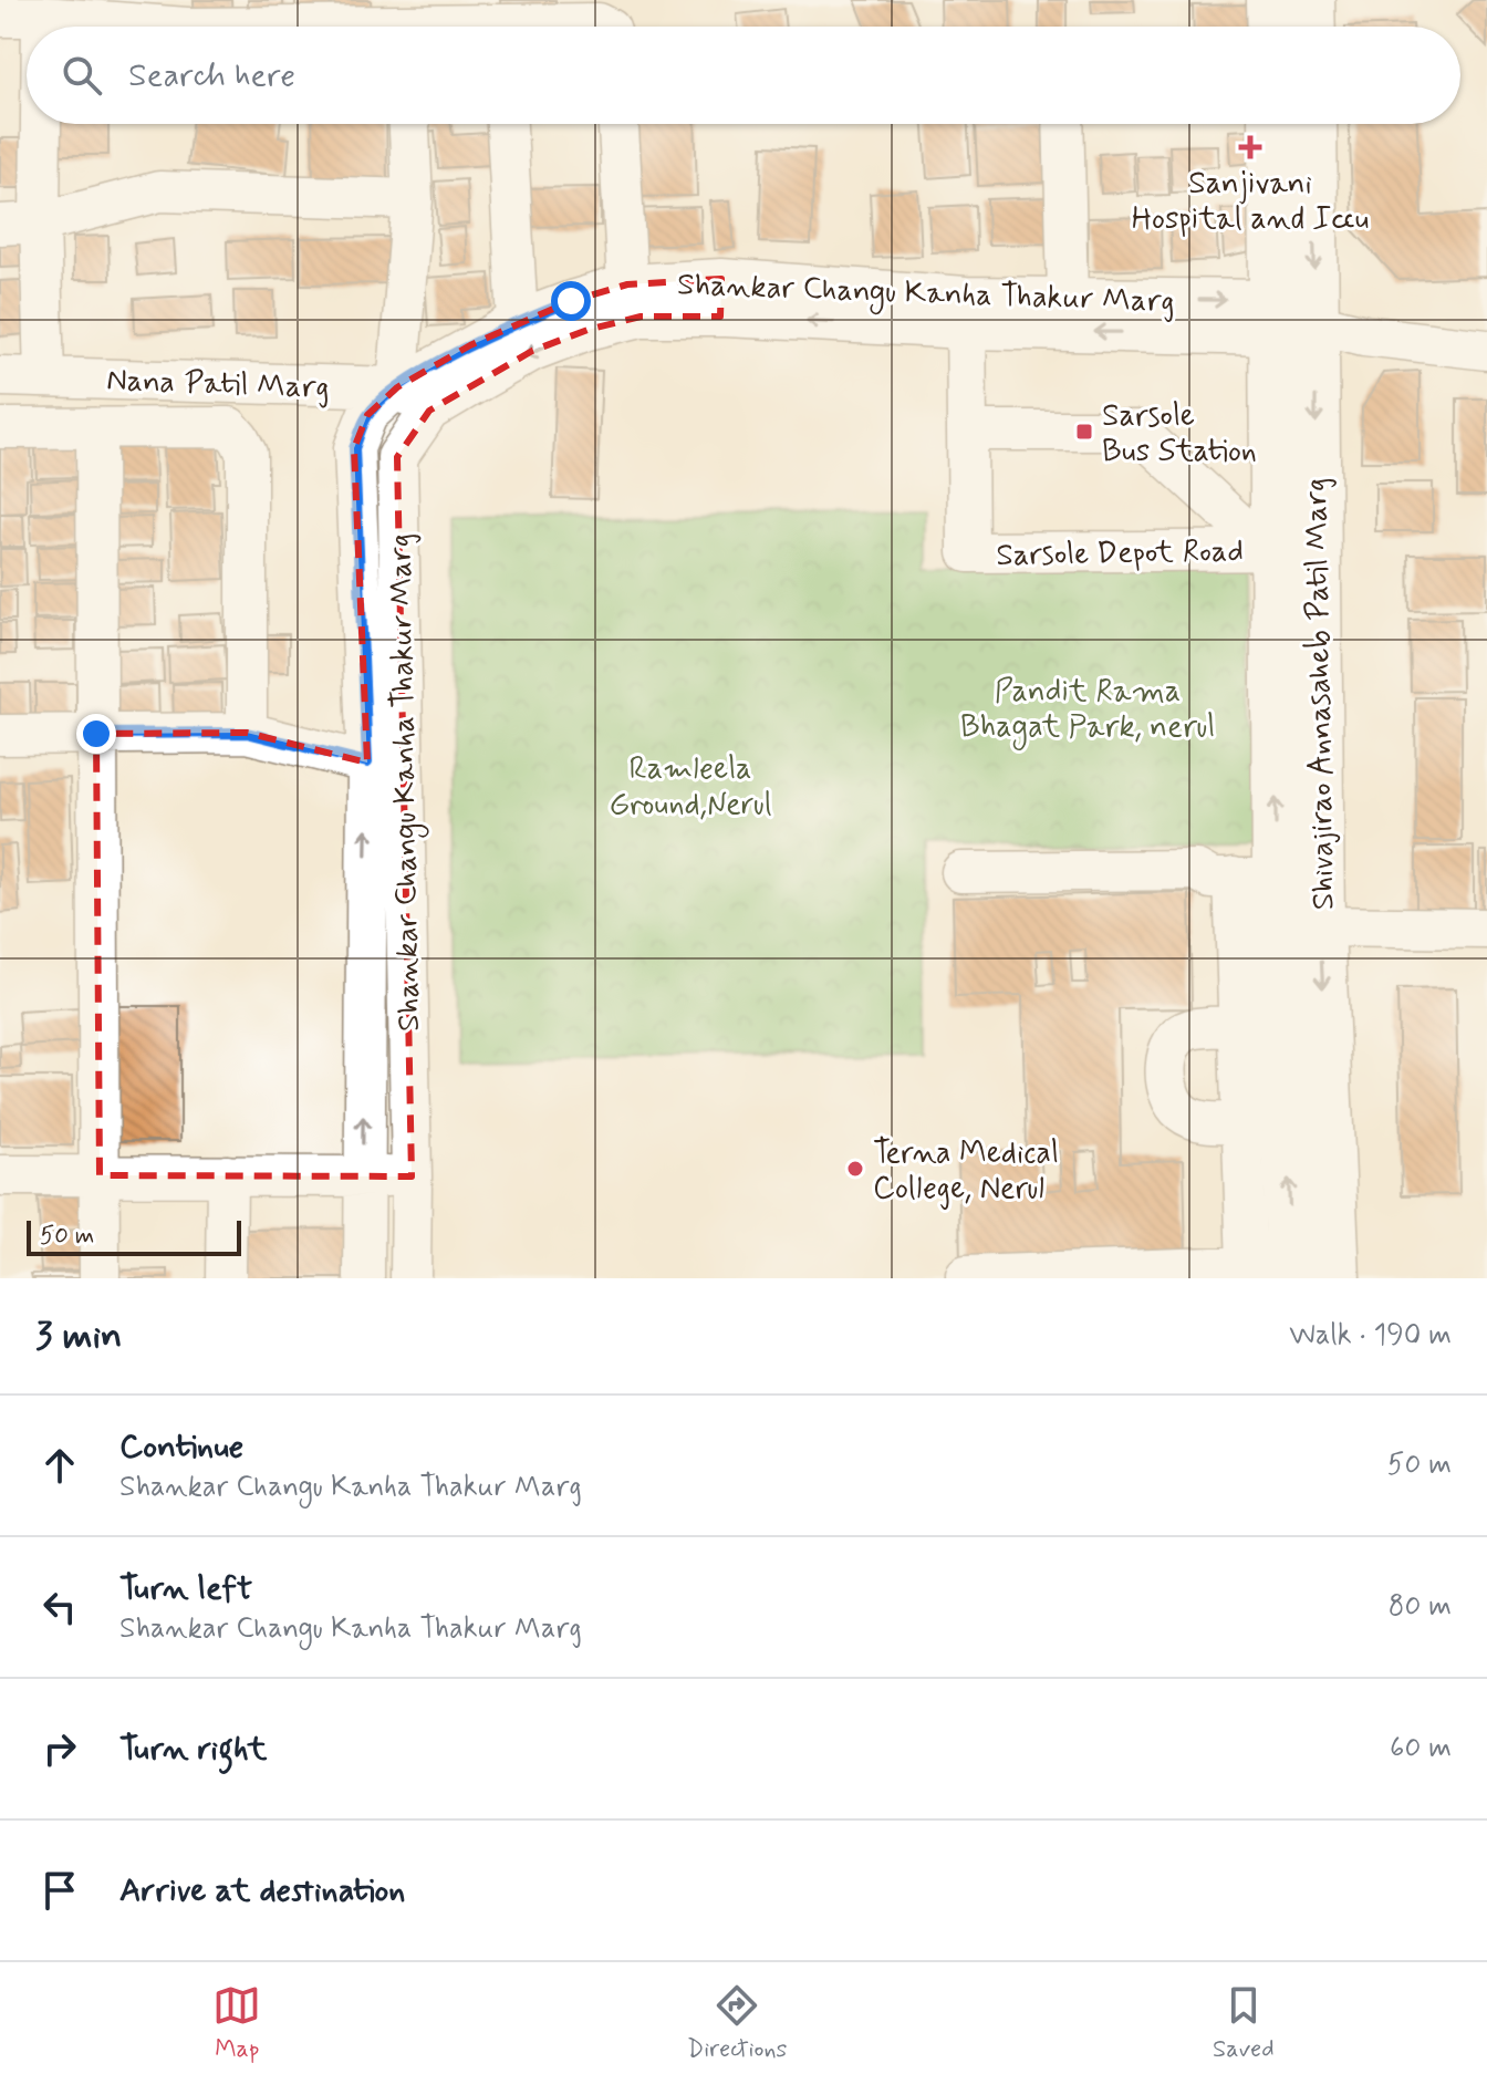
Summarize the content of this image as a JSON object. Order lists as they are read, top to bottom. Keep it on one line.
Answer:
{"streets":{"main road":["Shivajirao Annasaheb Patil Marg"],"street":["Shankar Changu Kanha Thakur Marg","Nana Patil Marg","Sarsole Depot Road"]},"crossings":[["Shankar Changu Kanha Thakur Marg","Nana Patil Marg"],["Shankar Changu Kanha Thakur Marg","Sarsole Depot Road"],["Shankar Changu Kanha Thakur Marg","Shivajirao Annasaheb Patil Marg"],["Sarsole Depot Road","Shivajirao Annasaheb Patil Marg"]],"parks":["Pandit Rama Bhagat Park, nerul","Ramleela Ground,Nerul"],"places":{"health":["Sanjivani Hospital and Iccu"],"transit":["Sarsole Bus Station"],"other":["Terna Medical College, Nerul"]},"scale_bar":"50 m","page":{"search":"Search here","scale":"50 m","heading":["3 min","Walk · 190 m"],"list":[["Continue","Shankar Changu Kanha Thakur Marg","50 m"],["Turn left","Shankar Changu Kanha Thakur Marg","80 m"],["Turn right","60 m"],"Arrive at destination"],"nav":["Map","Directions","Saved"]}}
